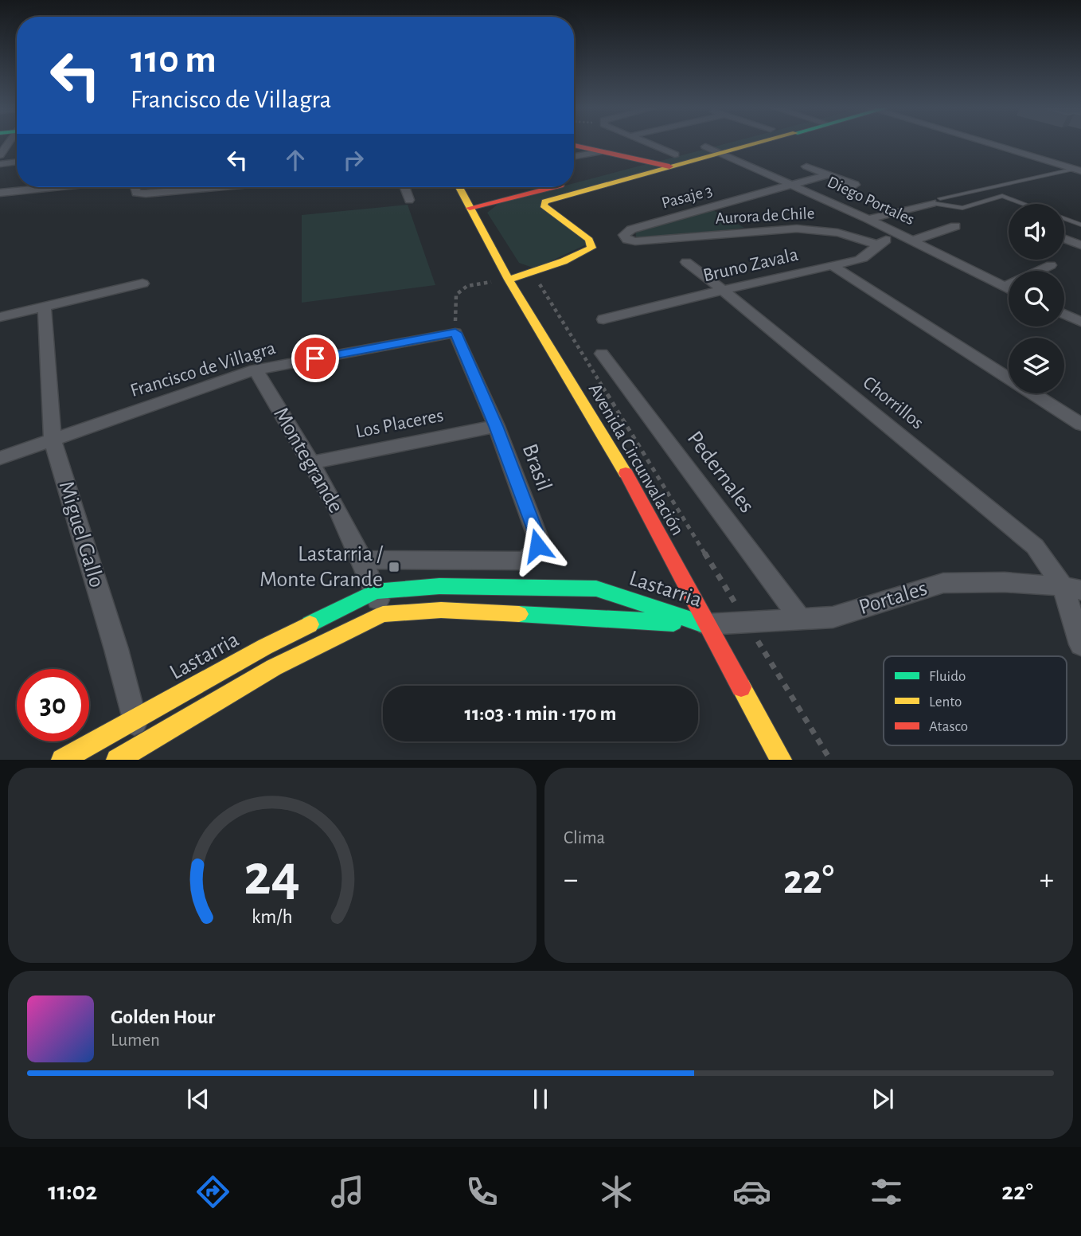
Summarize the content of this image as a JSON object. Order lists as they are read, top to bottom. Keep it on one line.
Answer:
{"streets":{"main road":["Avenida Circunvalación","Lastarria"],"street":["Pasaje 3","Diego Portales","Aurora de Chile","Bruno Zavala","Francisco de Villagra","Chorrillos","Los Placeres","Montegrande","Brasil","Pedernales","Miguel Gallo","Portales"]},"crossings":[["Pasaje 3","Diego Portales"],["Pasaje 3","Aurora de Chile"],["Bruno Zavala","Chorrillos"],["Francisco de Villagra","Montegrande"],["Francisco de Villagra","Brasil"],["Francisco de Villagra","Miguel Gallo"],["Chorrillos","Portales"],["Los Placeres","Montegrande"],["Los Placeres","Brasil"],["Avenida Circunvalación","Lastarria"],["Avenida Circunvalación","Portales"],["Montegrande","Brasil"],["Montegrande","Lastarria"],["Pedernales","Portales"],["Miguel Gallo","Lastarria"],["Lastarria","Portales"]],"places":{"transit":["Lastarria / Monte Grande"]},"legend":["Fluido","Lento","Atasco"],"page":{"turn":["110 m","Francisco de Villagra"],"limit":"30","trip":"11:03 · 1 min · 170 m","tile":"Clima","heat":["−","22°","+"],"song":["Golden Hour","Lumen"],"tabs":["11:02","22°"],"gauge":["24","km/h"]}}
